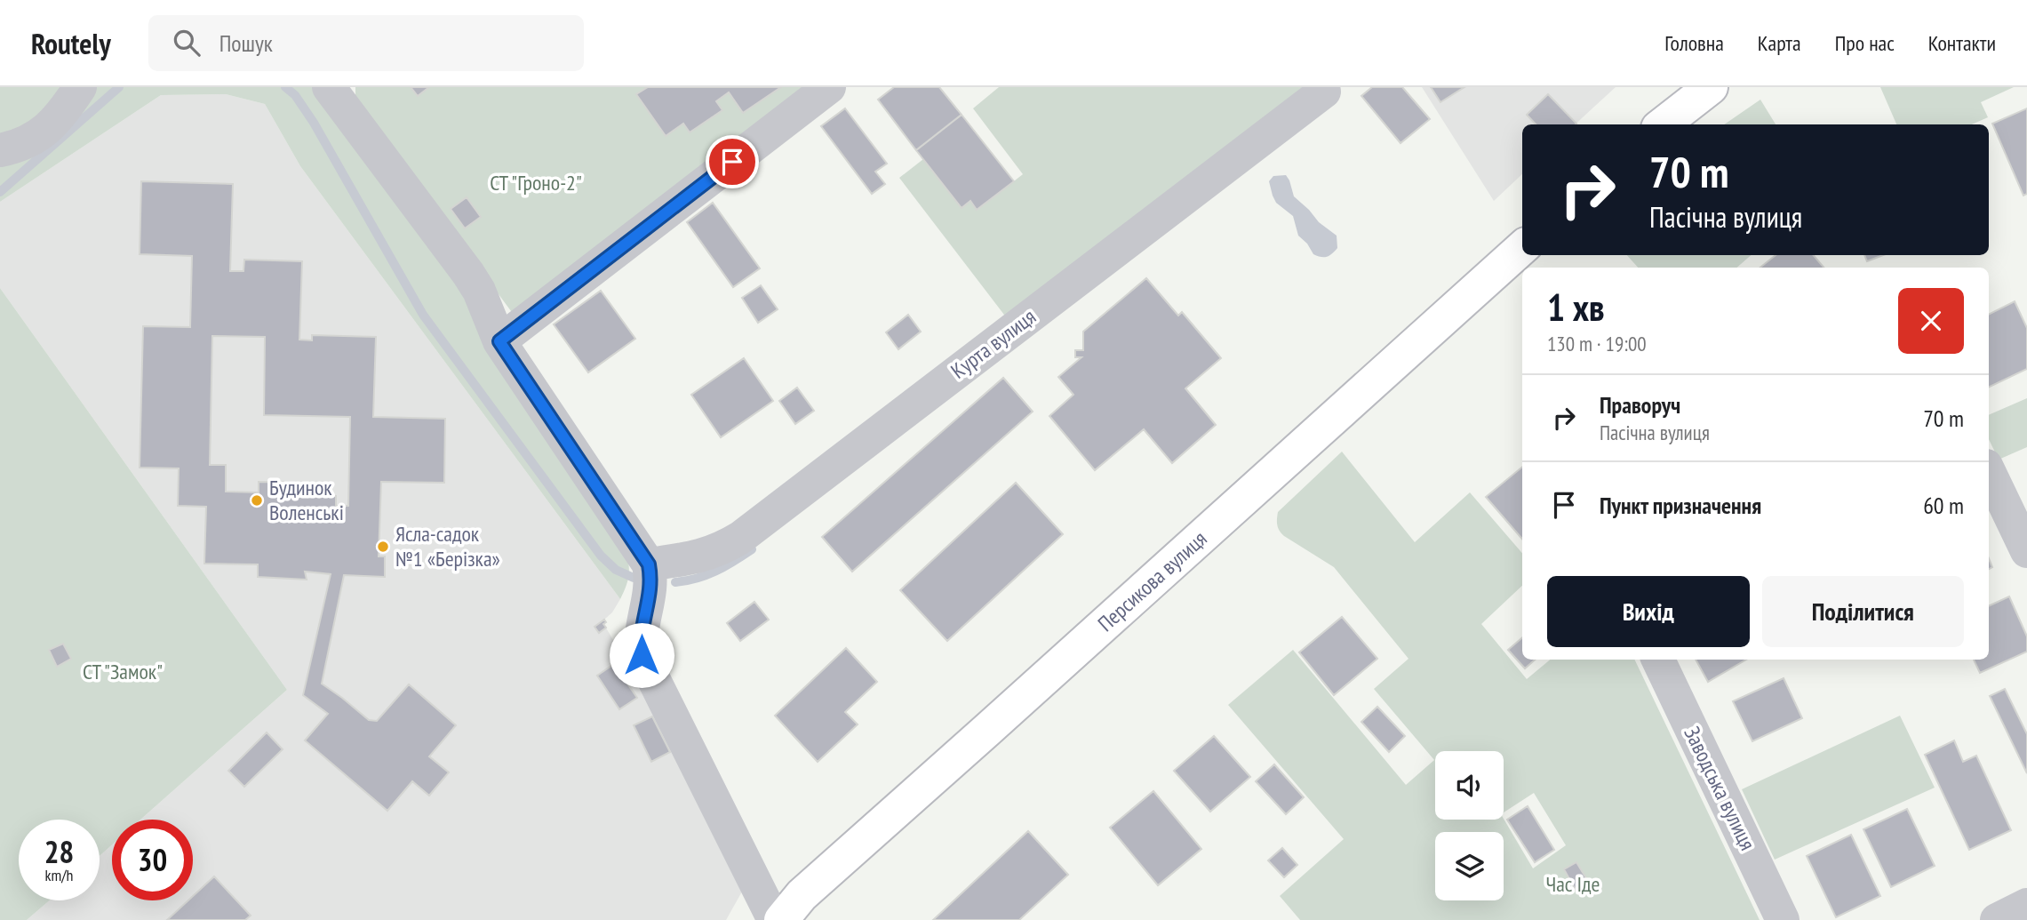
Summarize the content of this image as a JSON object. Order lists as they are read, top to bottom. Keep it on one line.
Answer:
{"streets":{"main road":["Персикова вулиця"],"street":["Курта вулиця","Заводська вулиця"]},"parks":["СТ \"Гроно-2\"","СТ \"Замок\"","Час Іде"],"places":["Будинок Воленські","Ясла-садок №1 «Берізка»"],"page":{"header":"Routely","search":"Пошук","nav":["Головна","Карта","Про нас","Контакти"],"turn":["70 m","Пасічна вулиця"],"heading":["1 хв","130 m · 19:00"],"list":[{"name":"Праворуч","note":"Пасічна вулиця","value":"70 m"},{"name":"Пункт призначення","value":"60 m"}],"buttons":["Вихід","Поділитися"],"speed":"28 km/h","limit":"30"}}
